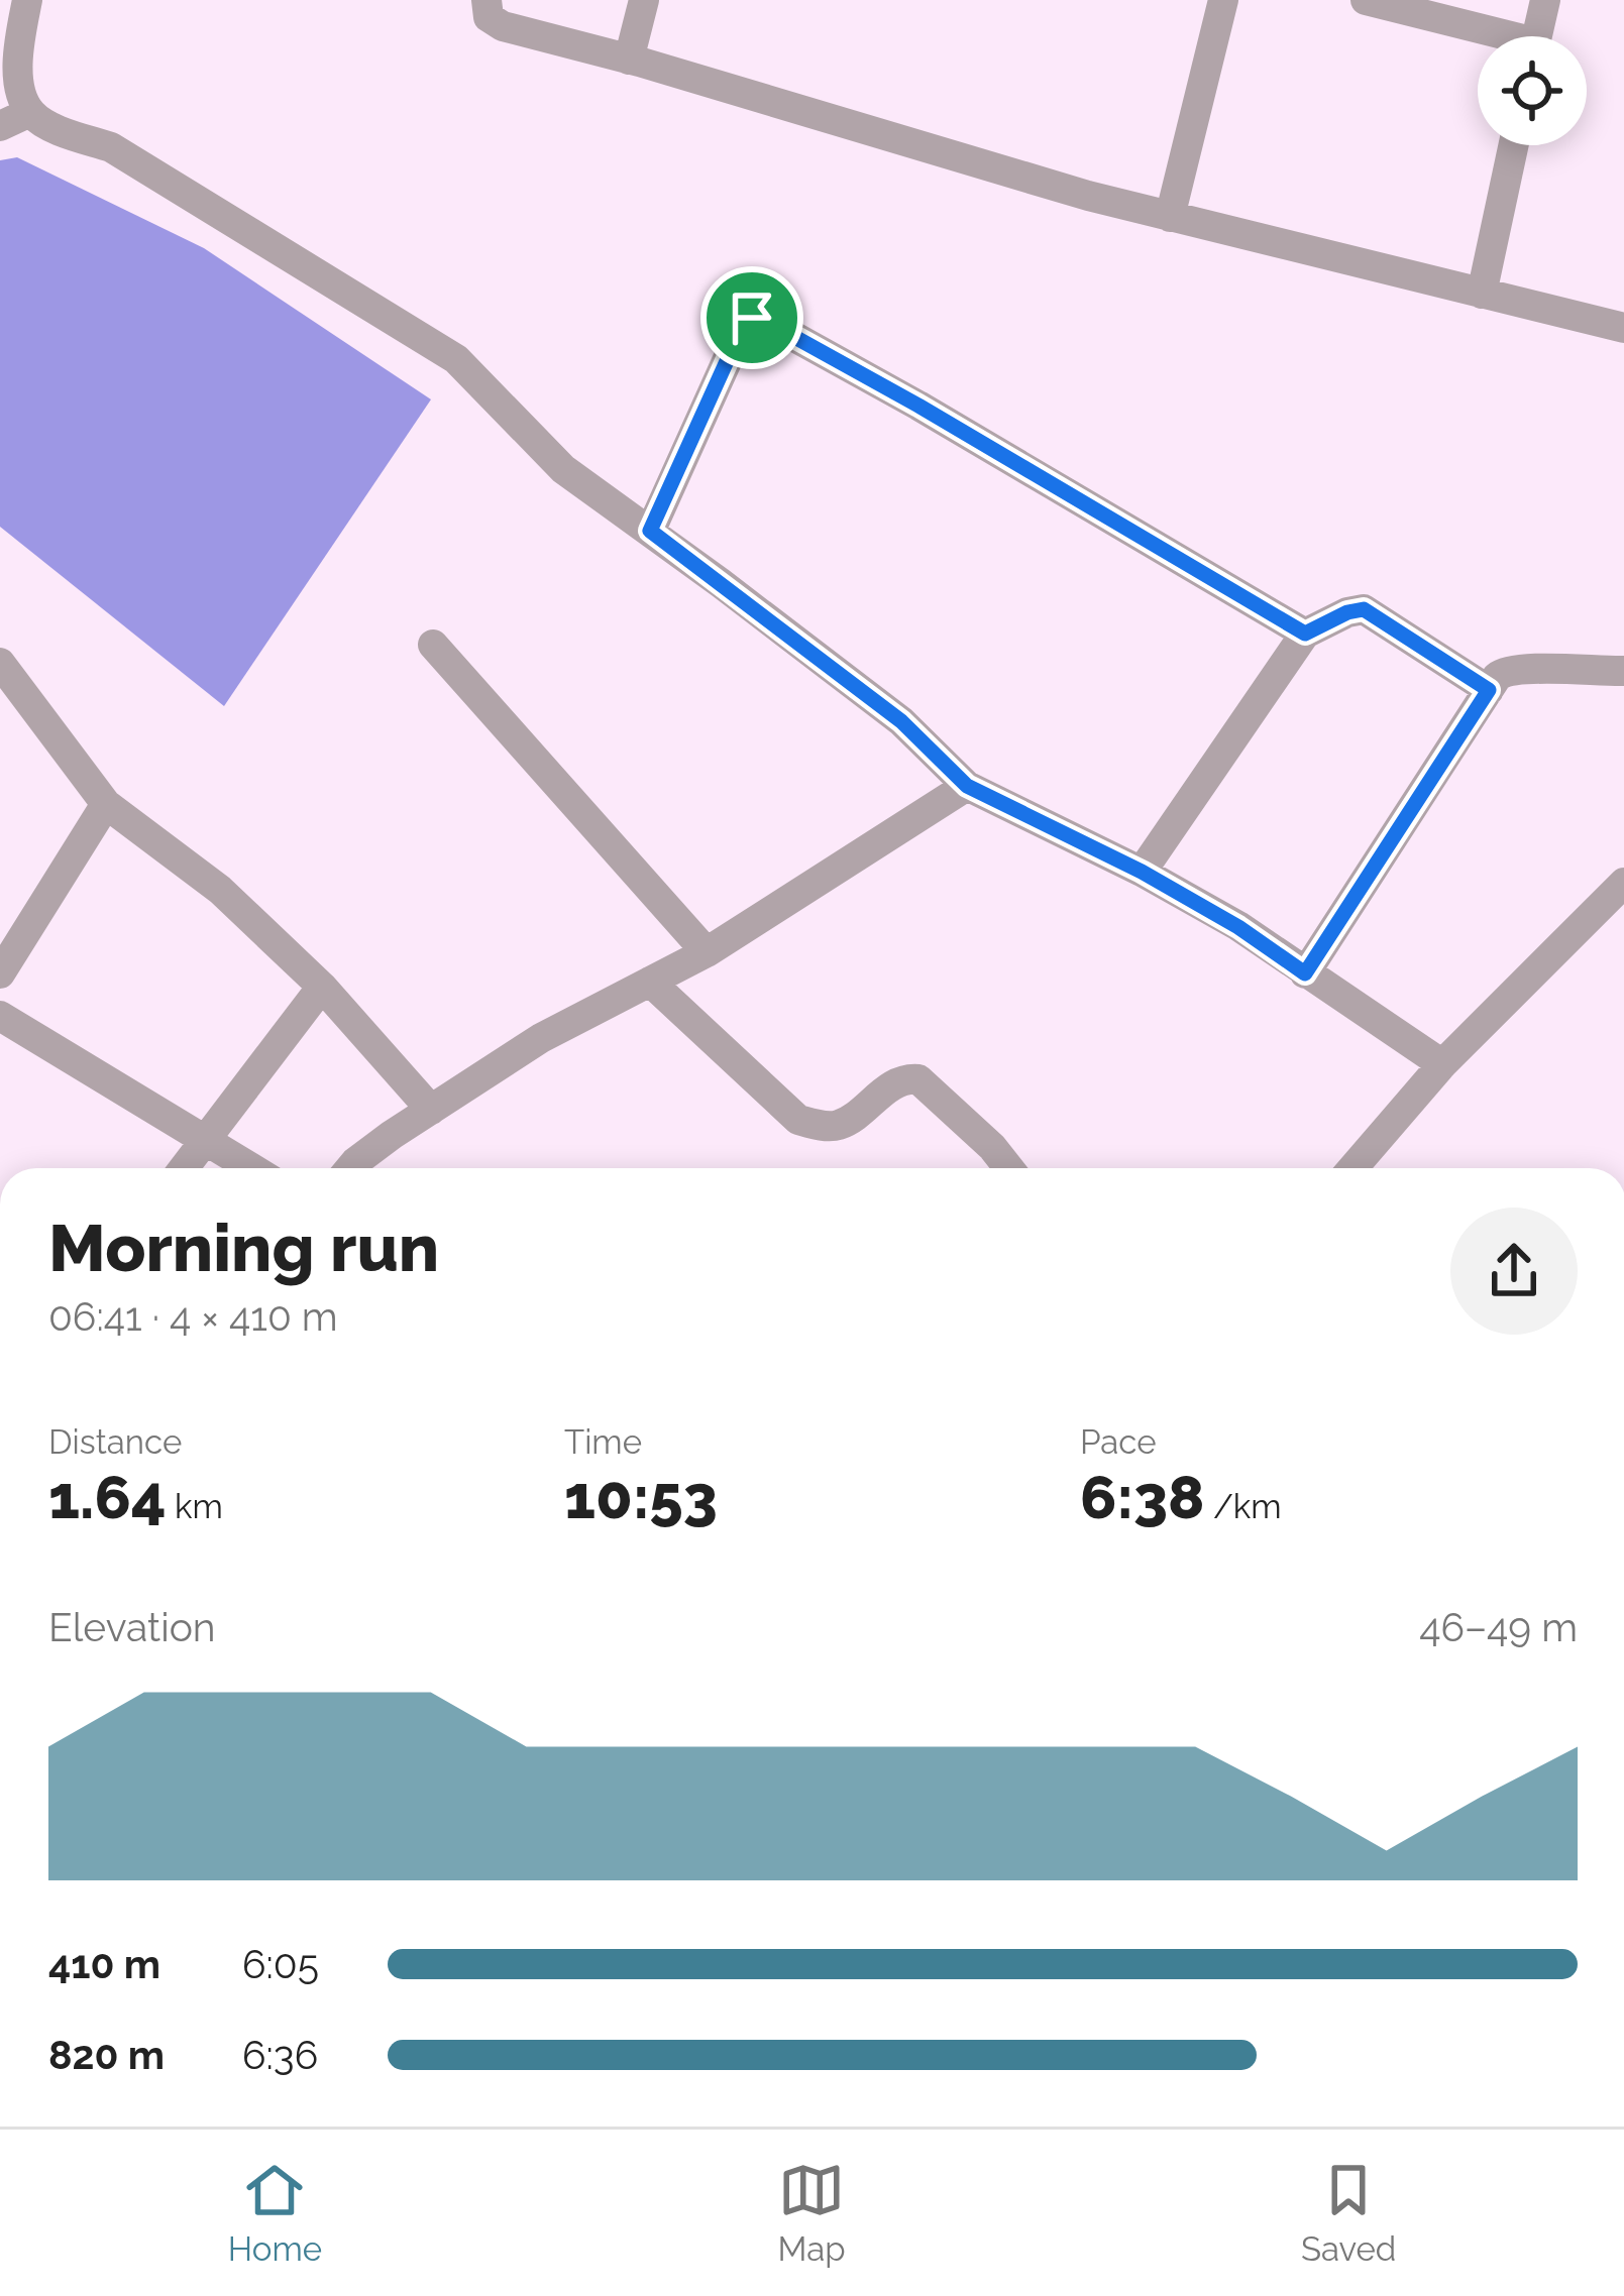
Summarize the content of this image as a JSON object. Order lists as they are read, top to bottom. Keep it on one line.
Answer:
{"page":{"heading":["Morning run","06:41 · 4 × 410 m"],"stats":[["Distance","1.64 km"],["Time","10:53"],["Pace","6:38 /km"]],"chart":["Elevation","46–49 m"],"list":[{"name":"410 m","note":"6:05"},{"name":"820 m","note":"6:36"}],"tabs":["Home","Map","Saved"]}}
